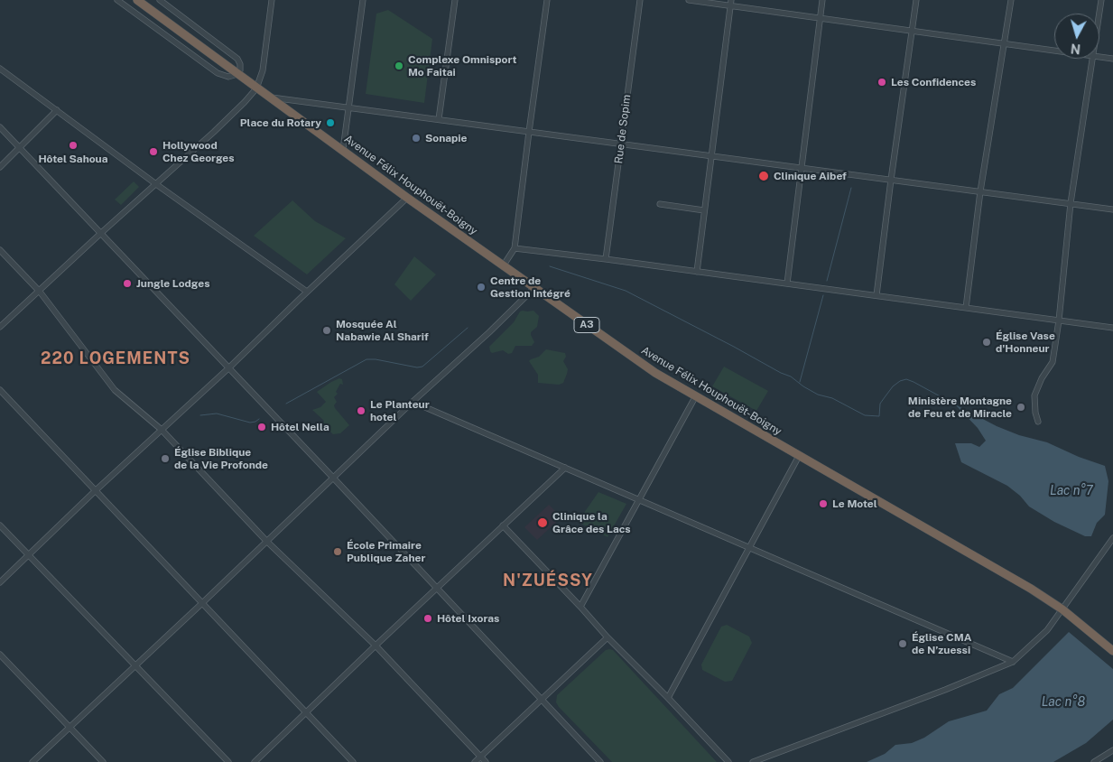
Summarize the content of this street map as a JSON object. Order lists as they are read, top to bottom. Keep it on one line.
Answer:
{"streets":{"highway":["Avenue Félix Houphouët-Boigny","A3"],"street":["Rue de Sopim"]},"districts":["220 LOGEMENTS","N'ZUÉSSY"],"water":["Lac n°7","Lac n°8"],"places":["Complexe Omnisport Mo Faitai","Les Confidences","Place du Rotary","Sonapie","Hôtel Sahoua","Hollywood Chez Georges","Clinique Aibef","Jungle Lodges","Centre de Gestion Intégré","Mosquée Al Nabawie Al Sharif","Église Vase d'Honneur","Ministère Montagne de Feu et de Miracle","Le Planteur hotel","Hôtel Nella","Église Biblique de la Vie Profonde","Le Motel","Clinique la Grâce des Lacs","École Primaire Publique Zaher","Hôtel Ixoras","Église CMA de N’zuessi"],"north":"bottom"}
